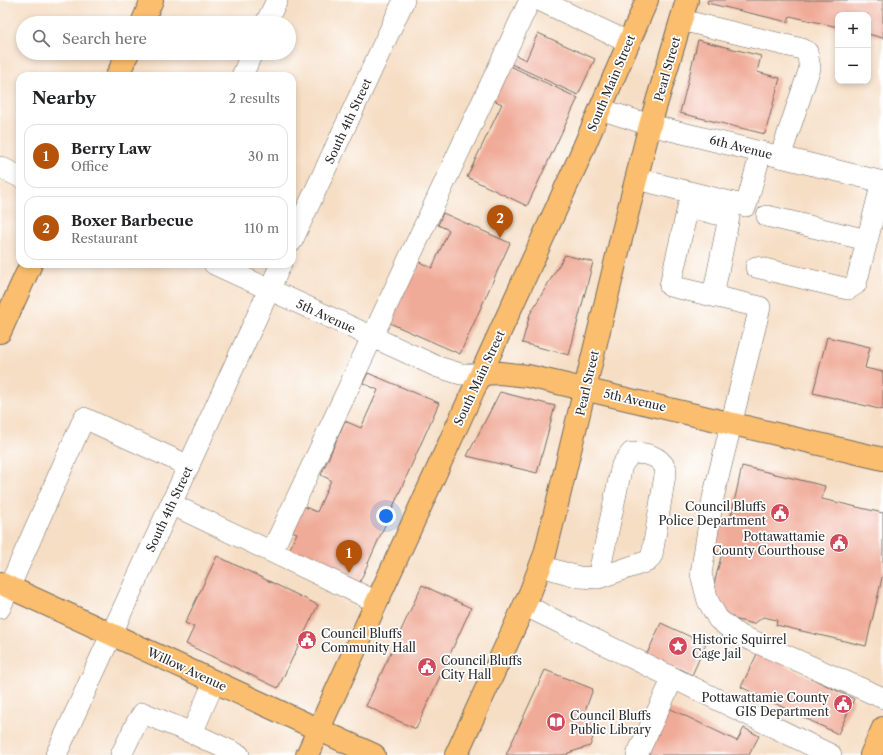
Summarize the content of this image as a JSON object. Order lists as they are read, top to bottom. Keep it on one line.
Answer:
{"streets":{"main road":["Pearl Street","South Main Street","5th Avenue","Willow Avenue"],"street":["South 4th Street","6th Avenue"]},"crossings":[["Pearl Street","6th Avenue"],["Pearl Street","5th Avenue"],["South Main Street","6th Avenue"],["South Main Street","5th Avenue"],["South Main Street","Willow Avenue"],["South 4th Street","5th Avenue"],["South 4th Street","Willow Avenue"]],"places":{"public building":["Council Bluffs Police Department","Pottawattamie County Courthouse","Council Bluffs Community Hall","Council Bluffs City Hall","Pottawattamie County GIS Department"],"place":["Historic Squirrel Cage Jail"],"library":["Council Bluffs Public Library"]},"page":{"map_buttons":["+","−"],"search":"Search here","heading":["Nearby","2 results"],"list":[{"mark":"1","name":"Berry Law","note":"Office","value":"30 m"},{"mark":"2","name":"Boxer Barbecue","note":"Restaurant","value":"110 m"}],"pins":["2","1"]}}
